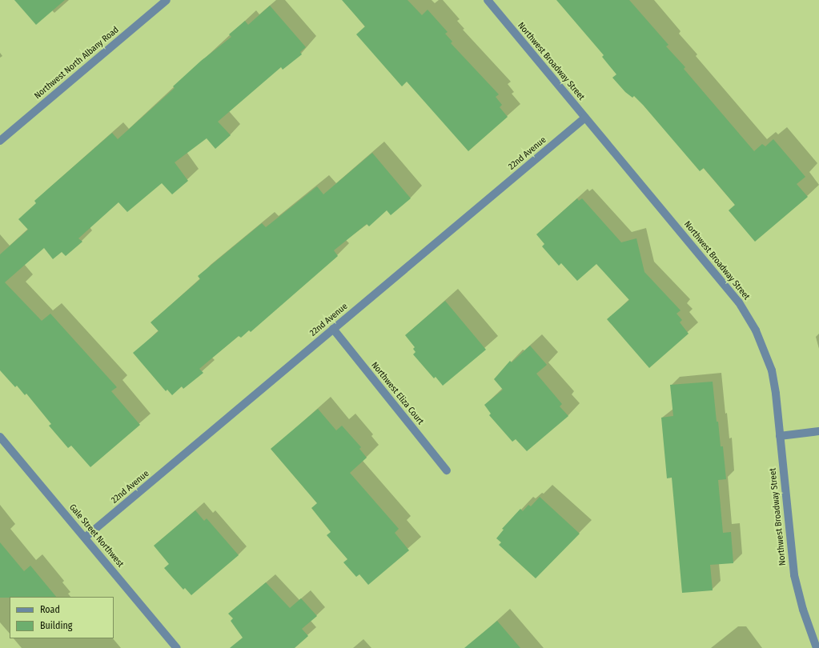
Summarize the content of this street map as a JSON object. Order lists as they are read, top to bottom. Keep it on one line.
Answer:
{"streets":{"street":["Northwest Broadway Street","Northwest North Albany Road","22nd Avenue","Northwest Eliza Court","Gale Street Northwest"]},"crossings":[["Northwest Broadway Street","22nd Avenue"],["22nd Avenue","Northwest Eliza Court"],["22nd Avenue","Gale Street Northwest"]],"legend":["Road","Building"]}
